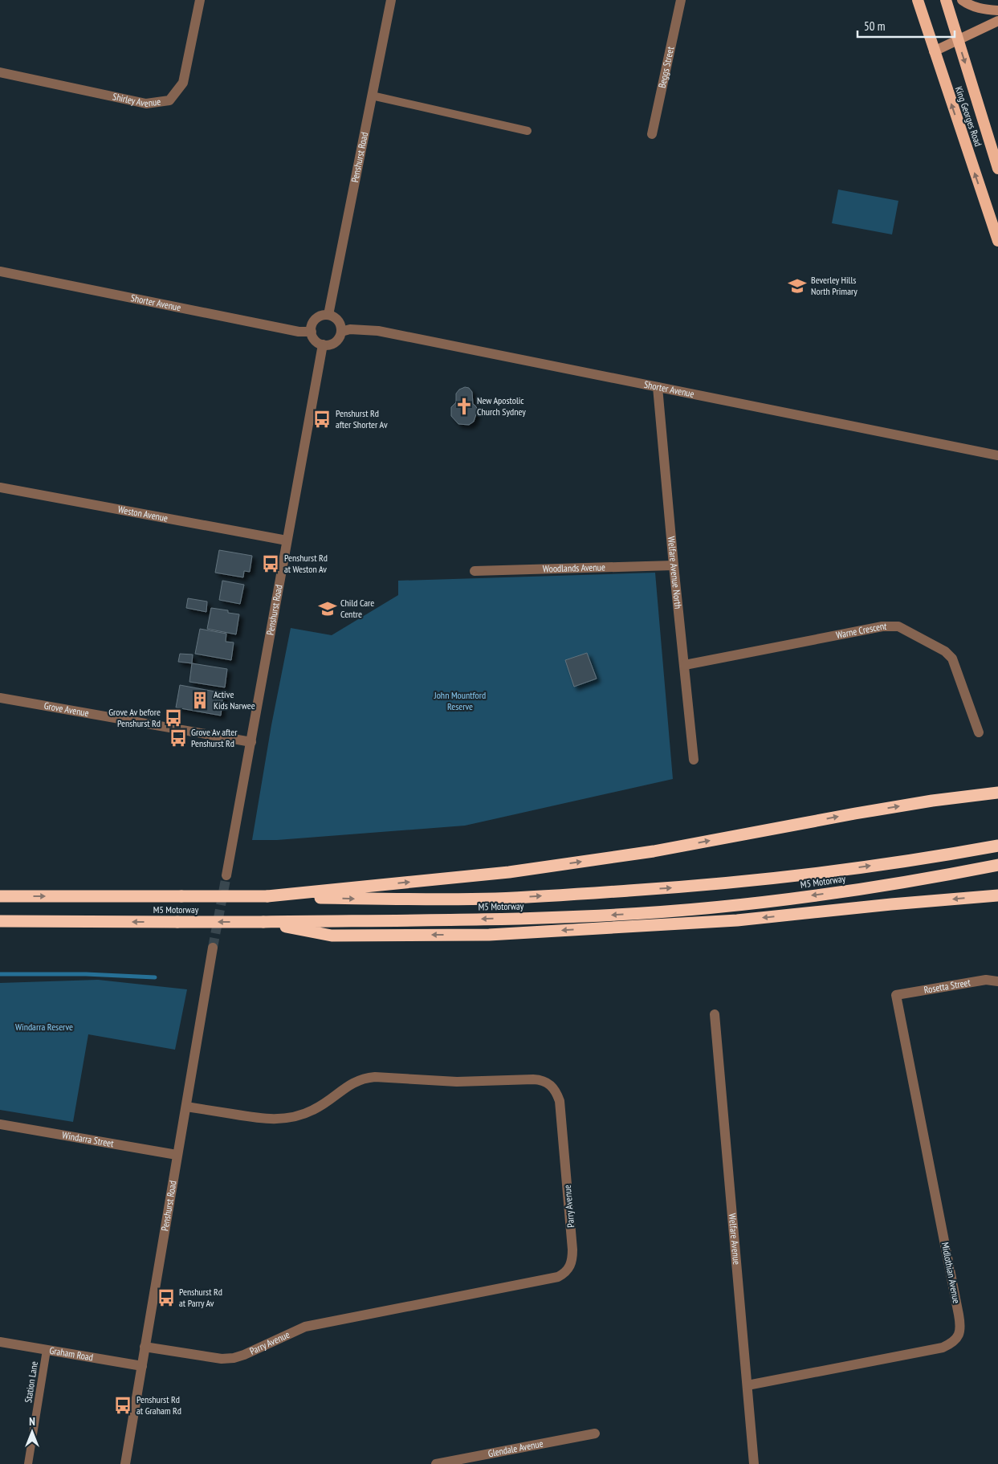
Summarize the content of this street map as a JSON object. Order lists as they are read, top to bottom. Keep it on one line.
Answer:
{"streets":{"highway":["King Georges Road","M5 Motorway"],"street":["Beggs Street","Shirley Avenue","Penshurst Road","Shorter Avenue","Weston Avenue","Woodlands Avenue","Welfare Avenue North","Warne Crescent","Grove Avenue","Rosetta Street","Windarra Street","Parry Avenue","Welfare Avenue","Midlothian Avenue","Graham Road","Glendale Avenue"],"lane":["Station Lane"]},"crossings":[["Penshurst Road","Shorter Avenue"],["Penshurst Road","Weston Avenue"],["Penshurst Road","Grove Avenue"],["Penshurst Road","Windarra Street"],["Penshurst Road","Parry Avenue"],["Penshurst Road","Graham Road"],["Shorter Avenue","Welfare Avenue North"],["Woodlands Avenue","Welfare Avenue North"],["Welfare Avenue North","Warne Crescent"],["Rosetta Street","Midlothian Avenue"],["Welfare Avenue","Midlothian Avenue"],["Graham Road","Station Lane"]],"parks":["John Mountford Reserve","Windarra Reserve"],"places":{"school or university":["Beverley Hills North Primary","Child Care Centre"],"church":["New Apostolic Church Sydney"],"bus stop":["Penshurst Rd after Shorter Av","Penshurst Rd at Weston Av","Grove Av before Penshurst Rd","Grove Av after Penshurst Rd","Penshurst Rd at Parry Av","Penshurst Rd at Graham Rd"],"building":["Active Kids Narwee"]},"scale_bar":"50 m","north":"top"}
